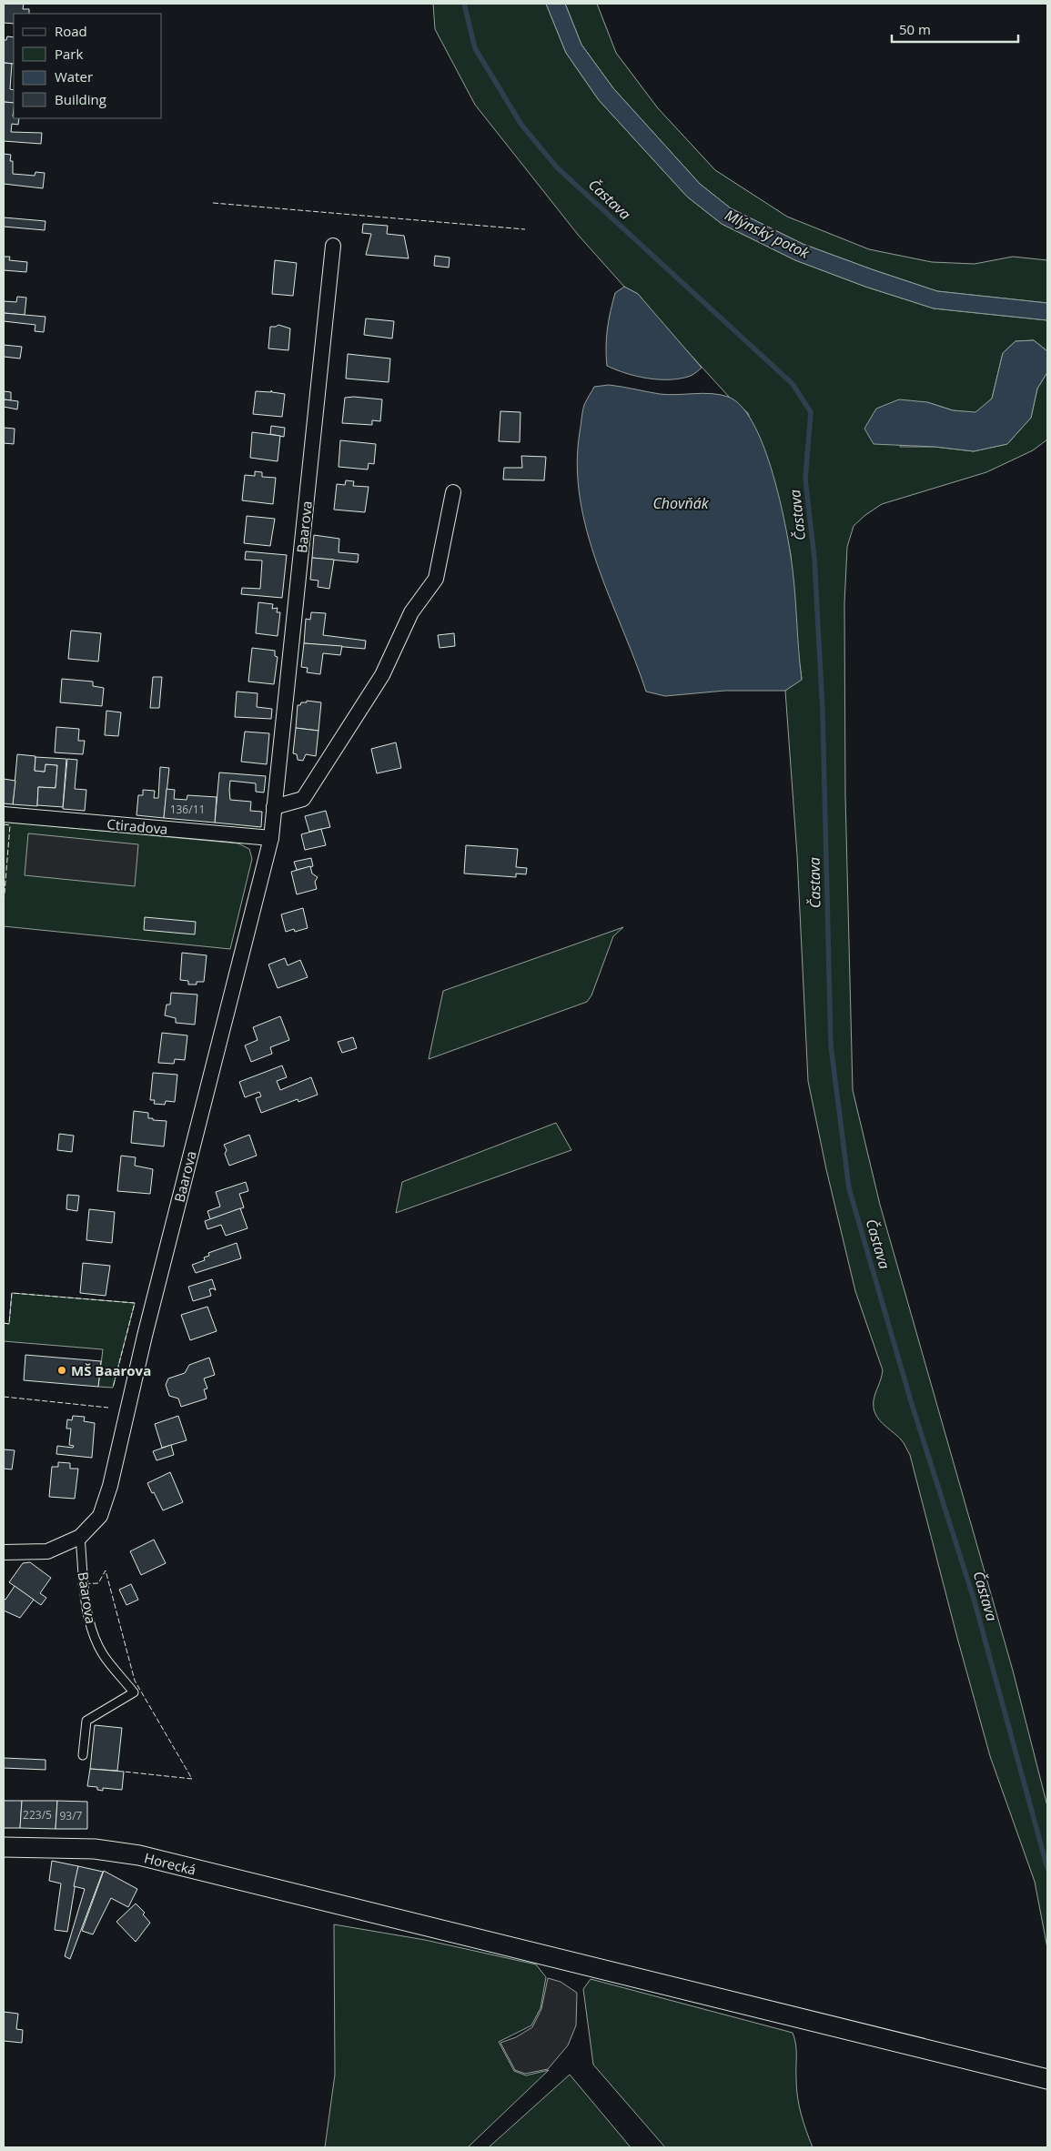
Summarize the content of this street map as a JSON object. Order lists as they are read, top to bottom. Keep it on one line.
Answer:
{"streets":{"street":["Baarova","Ctiradova","Horecká"]},"crossings":[["Baarova","Ctiradova"]],"water":["Častava","Mlýnský potok","Chovňák"],"places":["MŠ Baarova"],"house_numbers":["136/11","223/5","93/7"],"legend":["Road","Park","Water","Building"],"scale_bar":"50 m"}
